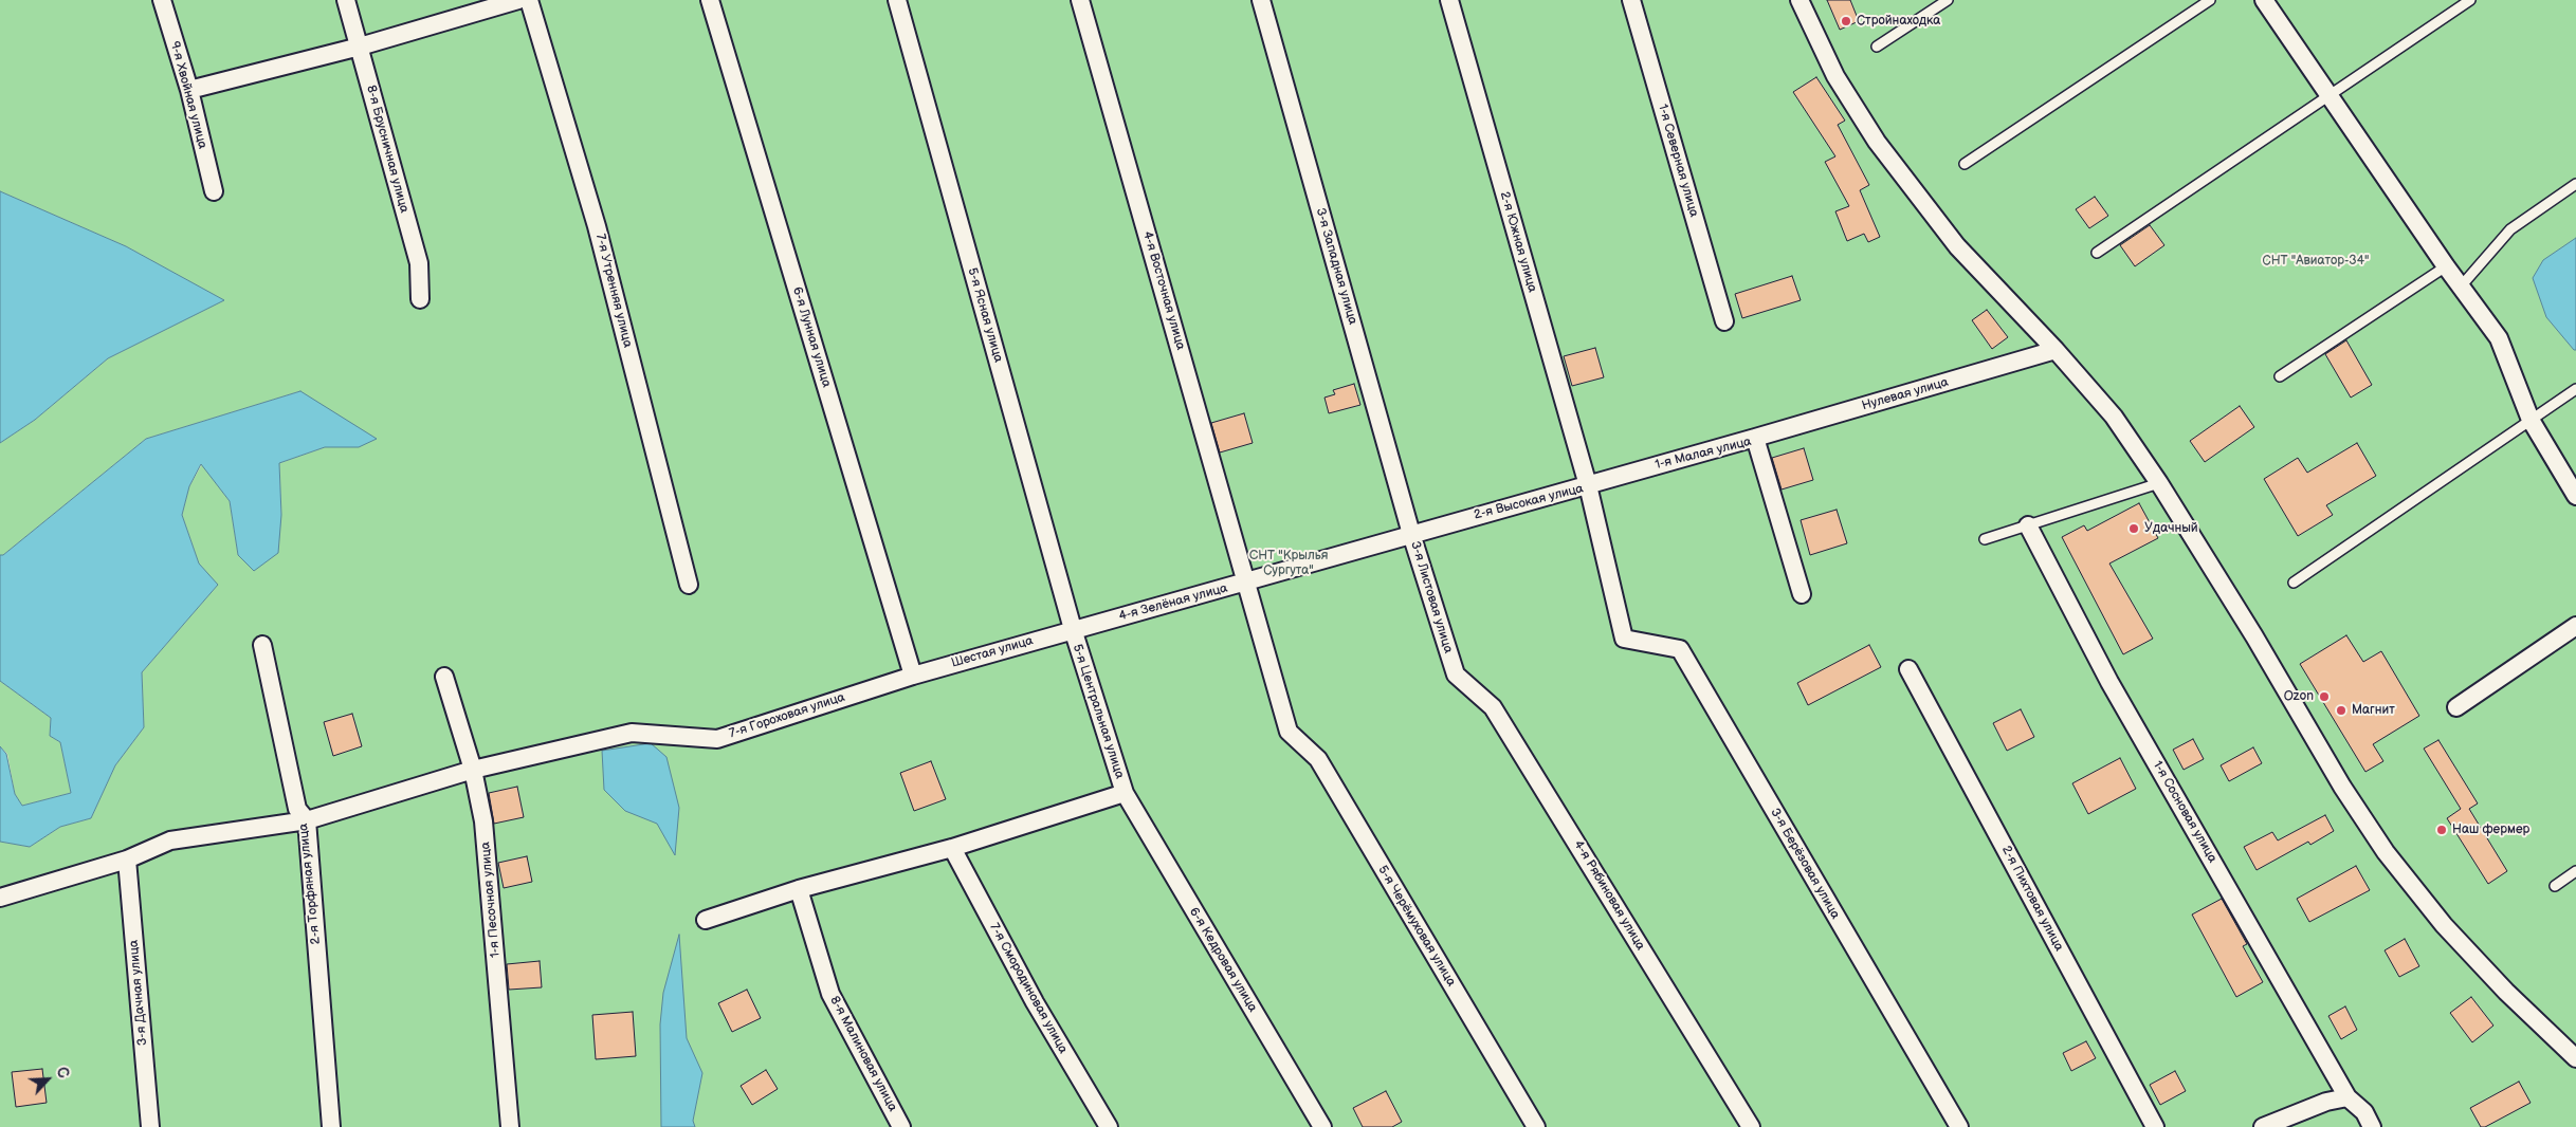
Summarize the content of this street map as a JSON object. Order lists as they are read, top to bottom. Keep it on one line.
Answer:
{"streets":{"street":["9-я Хвойная улица","8-я Брусничная улица","1-я Северная улица","2-я Южная улица","3-я Западная улица","7-я Утренняя улица","4-я Восточная улица","5-я Ясная улица","6-я Лунная улица","Нулевая улица","1-я Малая улица","2-я Высокая улица","3-я Листовая улица","4-я Зелёная улица","Шестая улица","5-я Центральная улица","7-я Гороховая улица","1-я Сосновая улица","3-я Берёзовая улица","2-я Торфяная улица","4-я Рябиновая улица","2-я Пихтовая улица","1-я Песочная улица","5-я Черёмуховая улица","6-я Кедровая улица","7-я Смородиновая улица","3-я Дачная улица","8-я Малиновая улица"]},"crossings":[["2-я Южная улица","1-я Малая улица"],["2-я Южная улица","2-я Высокая улица"],["3-я Западная улица","2-я Высокая улица"],["3-я Западная улица","3-я Листовая улица"],["4-я Восточная улица","3-я Листовая улица"],["4-я Восточная улица","4-я Зелёная улица"],["4-я Восточная улица","5-я Черёмуховая улица"],["5-я Ясная улица","4-я Зелёная улица"],["5-я Ясная улица","Шестая улица"],["5-я Ясная улица","5-я Центральная улица"],["6-я Лунная улица","Шестая улица"],["6-я Лунная улица","7-я Гороховая улица"],["Нулевая улица","1-я Малая улица"],["1-я Малая улица","2-я Высокая улица"],["2-я Высокая улица","3-я Листовая улица"],["2-я Высокая улица","3-я Берёзовая улица"],["3-я Листовая улица","4-я Зелёная улица"],["3-я Листовая улица","4-я Рябиновая улица"],["3-я Листовая улица","5-я Черёмуховая улица"],["4-я Зелёная улица","Шестая улица"],["4-я Зелёная улица","5-я Центральная улица"],["4-я Зелёная улица","5-я Черёмуховая улица"],["Шестая улица","5-я Центральная улица"],["Шестая улица","7-я Гороховая улица"],["5-я Центральная улица","6-я Кедровая улица"],["7-я Гороховая улица","2-я Торфяная улица"],["7-я Гороховая улица","1-я Песочная улица"],["7-я Гороховая улица","3-я Дачная улица"]],"parks":["СНТ \"Авиатор-34\"","CНТ \"Крылья Сургута\""],"places":["Стройнаходка","Удачный","Ozon","Магнит","Наш фермер"],"north":"top right"}
